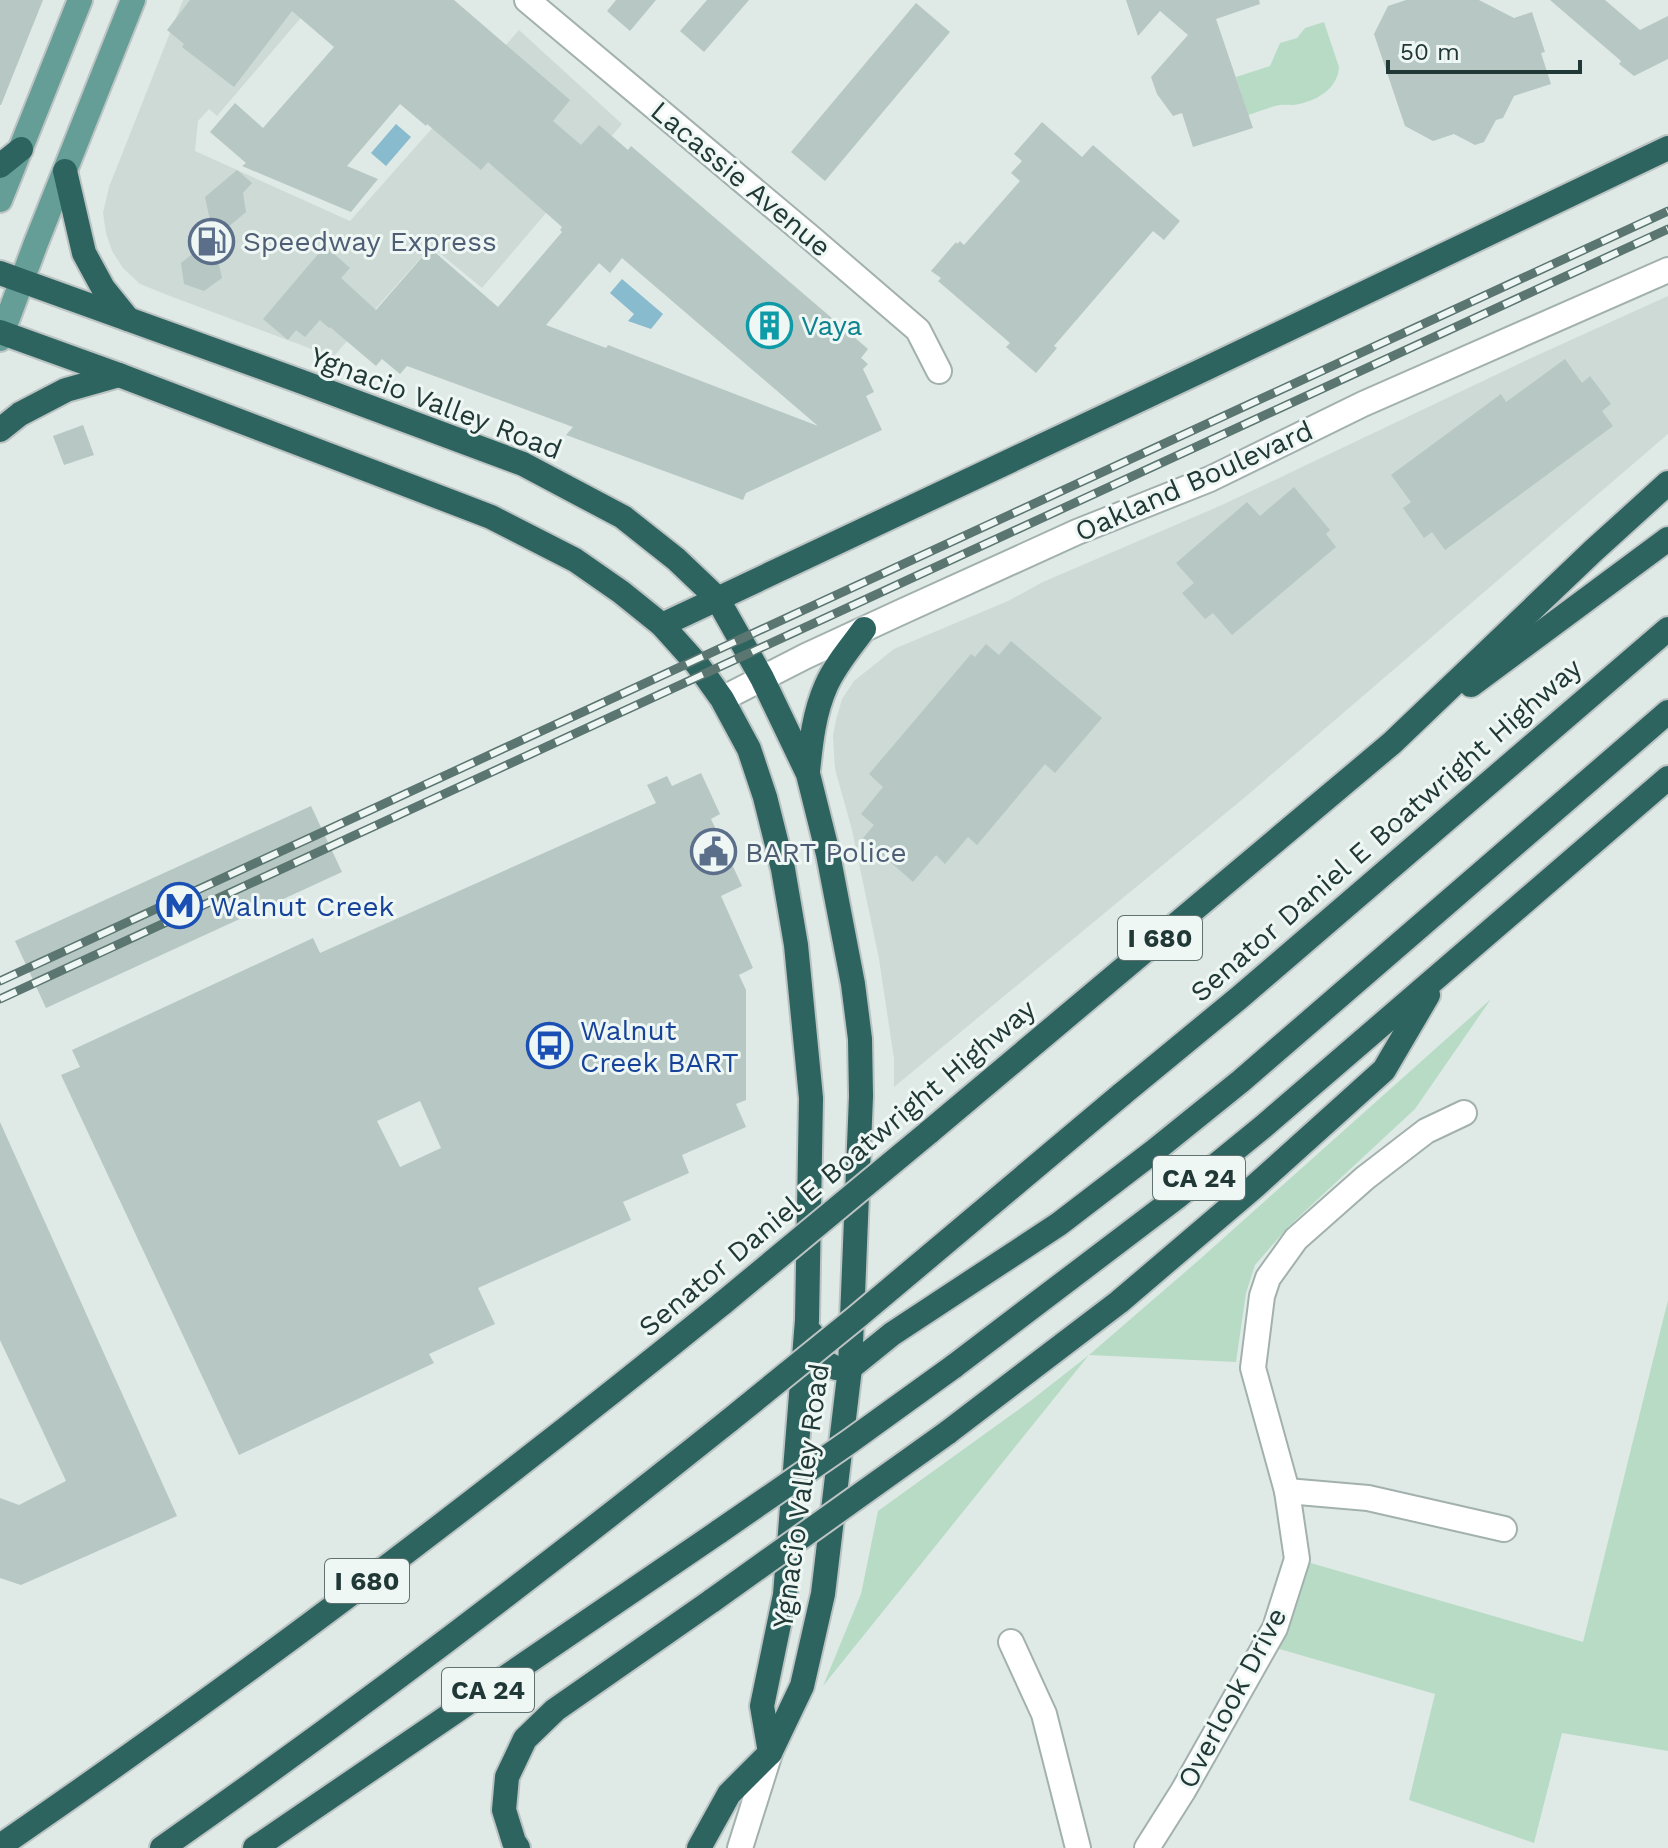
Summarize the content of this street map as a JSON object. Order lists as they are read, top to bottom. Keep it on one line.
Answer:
{"streets":{"highway":["Ygnacio Valley Road","Senator Daniel E Boatwright Highway","I 680","CA 24"],"street":["Lacassie Avenue","Oakland Boulevard","Overlook Drive"]},"crossings":[["Ygnacio Valley Road","Oakland Boulevard"]],"places":{"fuel station":["Speedway Express"],"building":["Vaya"],"public building":["BART Police"],"metro station":["Walnut Creek"],"bus stop":["Walnut Creek BART"]},"scale_bar":"50 m"}
